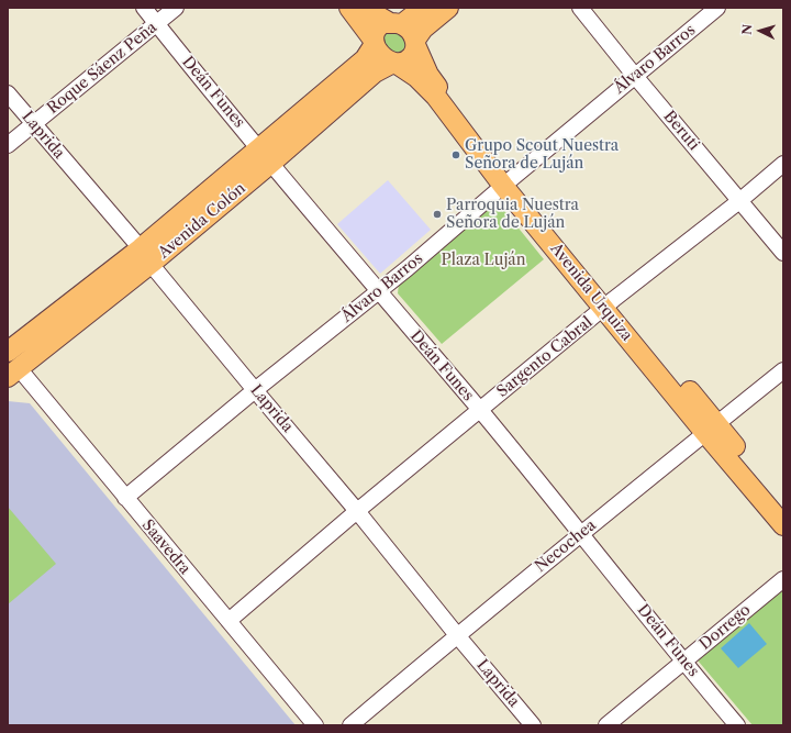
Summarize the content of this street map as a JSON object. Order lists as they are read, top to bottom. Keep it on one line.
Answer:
{"streets":{"main road":["Avenida Colón","Avenida Urquiza"],"street":["Álvaro Barros","Roque Sáenz Peña","Deán Funes","Beruti","Laprida","Sargento Cabral","Necochea","Saavedra","Dorrego"]},"crossings":[["Álvaro Barros","Deán Funes"],["Álvaro Barros","Beruti"],["Álvaro Barros","Laprida"],["Álvaro Barros","Avenida Urquiza"],["Álvaro Barros","Saavedra"],["Roque Sáenz Peña","Deán Funes"],["Roque Sáenz Peña","Laprida"],["Deán Funes","Avenida Colón"],["Deán Funes","Sargento Cabral"],["Deán Funes","Necochea"],["Deán Funes","Dorrego"],["Beruti","Sargento Cabral"],["Laprida","Avenida Colón"],["Laprida","Sargento Cabral"],["Laprida","Necochea"],["Avenida Colón","Avenida Urquiza"],["Avenida Colón","Saavedra"],["Avenida Urquiza","Sargento Cabral"],["Avenida Urquiza","Necochea"],["Sargento Cabral","Saavedra"]],"parks":["Plaza Luján"],"places":["Grupo Scout Nuestra Señora de Luján","Parroquia Nuestra Señora de Luján"],"north":"left"}
